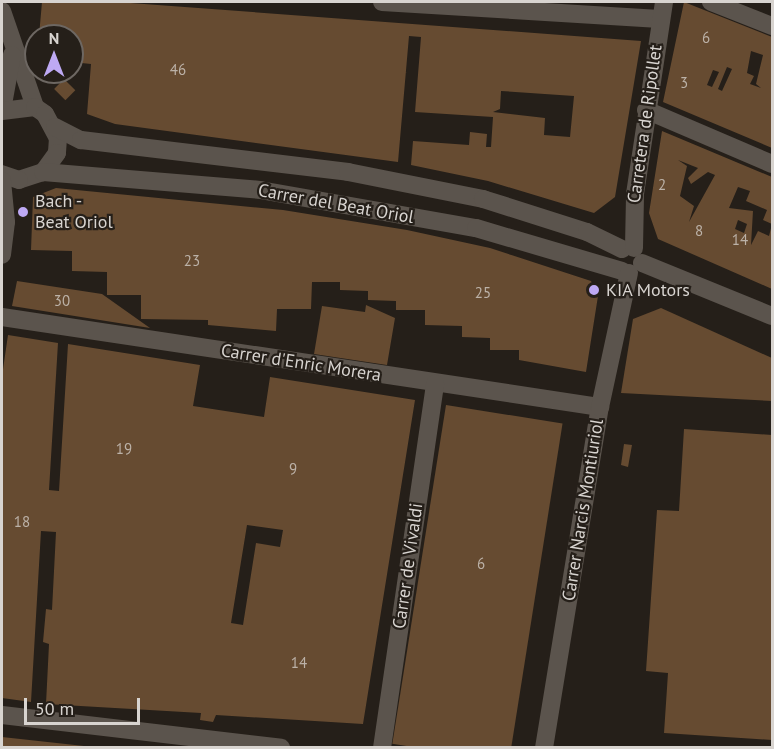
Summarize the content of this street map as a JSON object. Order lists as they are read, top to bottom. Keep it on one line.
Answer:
{"streets":{"street":["Carretera de Ripollet","Carrer del Beat Oriol","Carrer d'Enric Morera","Carrer Narcis Montiuriol","Carrer de Vivaldi"]},"crossings":[["Carretera de Ripollet","Carrer del Beat Oriol"],["Carretera de Ripollet","Carrer Narcis Montiuriol"],["Carrer del Beat Oriol","Carrer Narcis Montiuriol"],["Carrer d'Enric Morera","Carrer Narcis Montiuriol"],["Carrer d'Enric Morera","Carrer de Vivaldi"]],"places":["Bach - Beat Oriol","KIA Motors"],"house_numbers":["6","46","3","2","8","14","23","25","30","19","9","18","6","14"],"scale_bar":"50 m","north":"top"}
